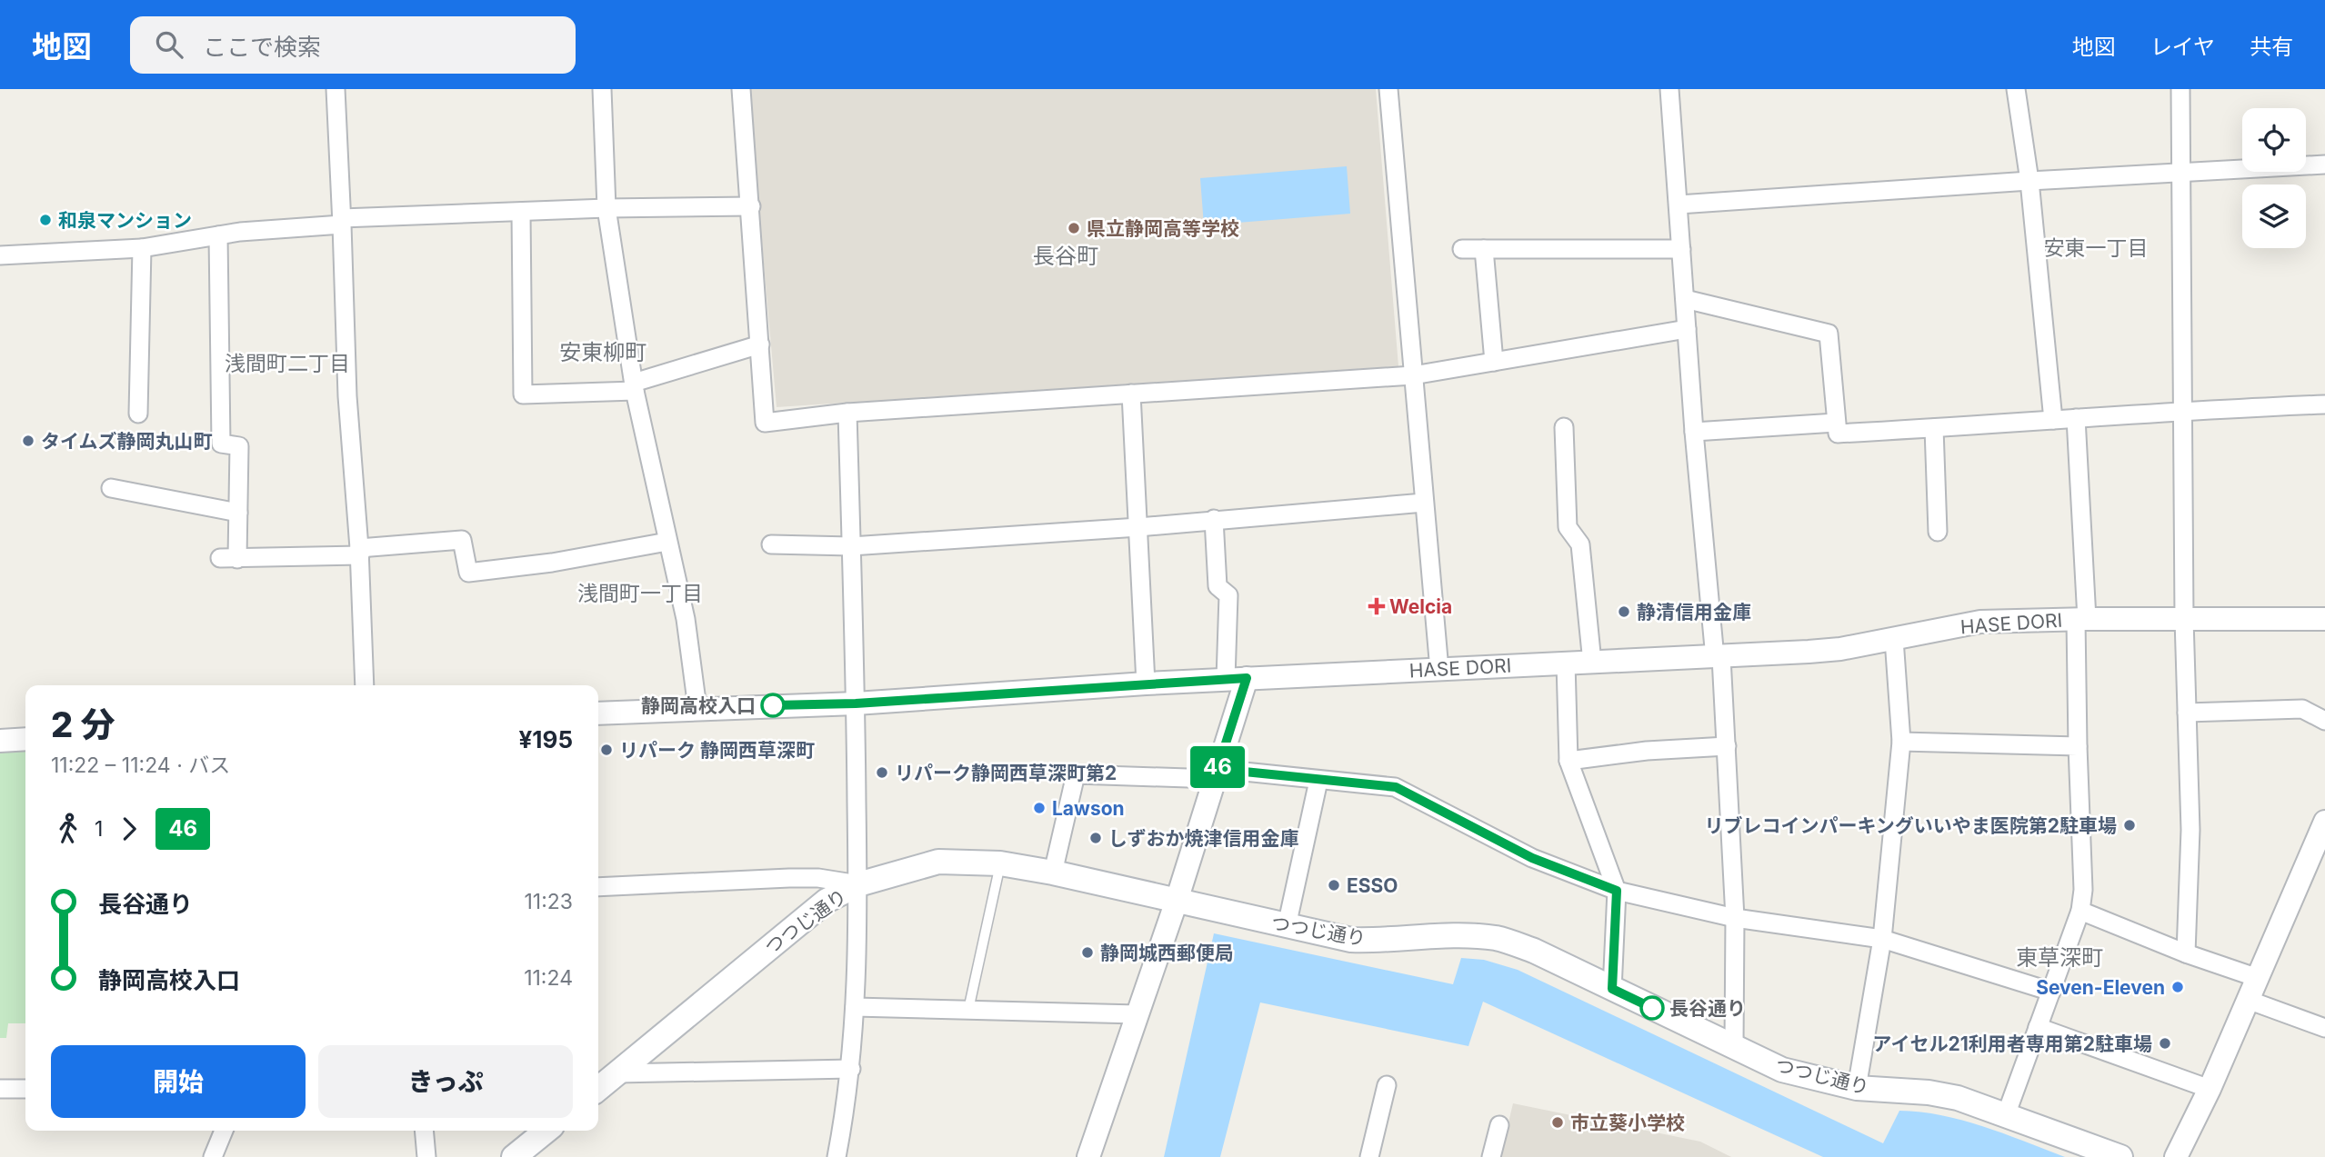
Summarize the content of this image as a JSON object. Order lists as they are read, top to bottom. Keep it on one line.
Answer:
{"streets":{"main road":["つつじ通り"],"street":["HASE DORI"]},"districts":["安東一丁目","長谷町","安東柳町","浅間町二丁目","浅間町一丁目","東草深町"],"places":{"other":["和泉マンション","県立静岡高等学校","タイムズ静岡丸山町","静清信用金庫","静岡高校入口","リパーク 静岡西草深町","リパーク静岡西草深町第2","Lawson","リブレコインパーキングいいやま医院第2駐車場","しずおか焼津信用金庫","ESSO","静岡城西郵便局","Seven-Eleven","長谷通り","アイセル21利用者専用第2駐車場","市立葵小学校"],"health":["Welcia"]},"lines":["bus line 46"],"page":{"header":"地図","search":"ここで検索","nav":["地図","レイヤ","共有"],"on_map":"46","heading":["2 分","11:22 – 11:24 · バス","¥195"],"legs":["1","46"],"list":[{"name":"長谷通り","value":"11:23"},{"name":"静岡高校入口","value":"11:24"}],"buttons":["開始","きっぷ"]}}
